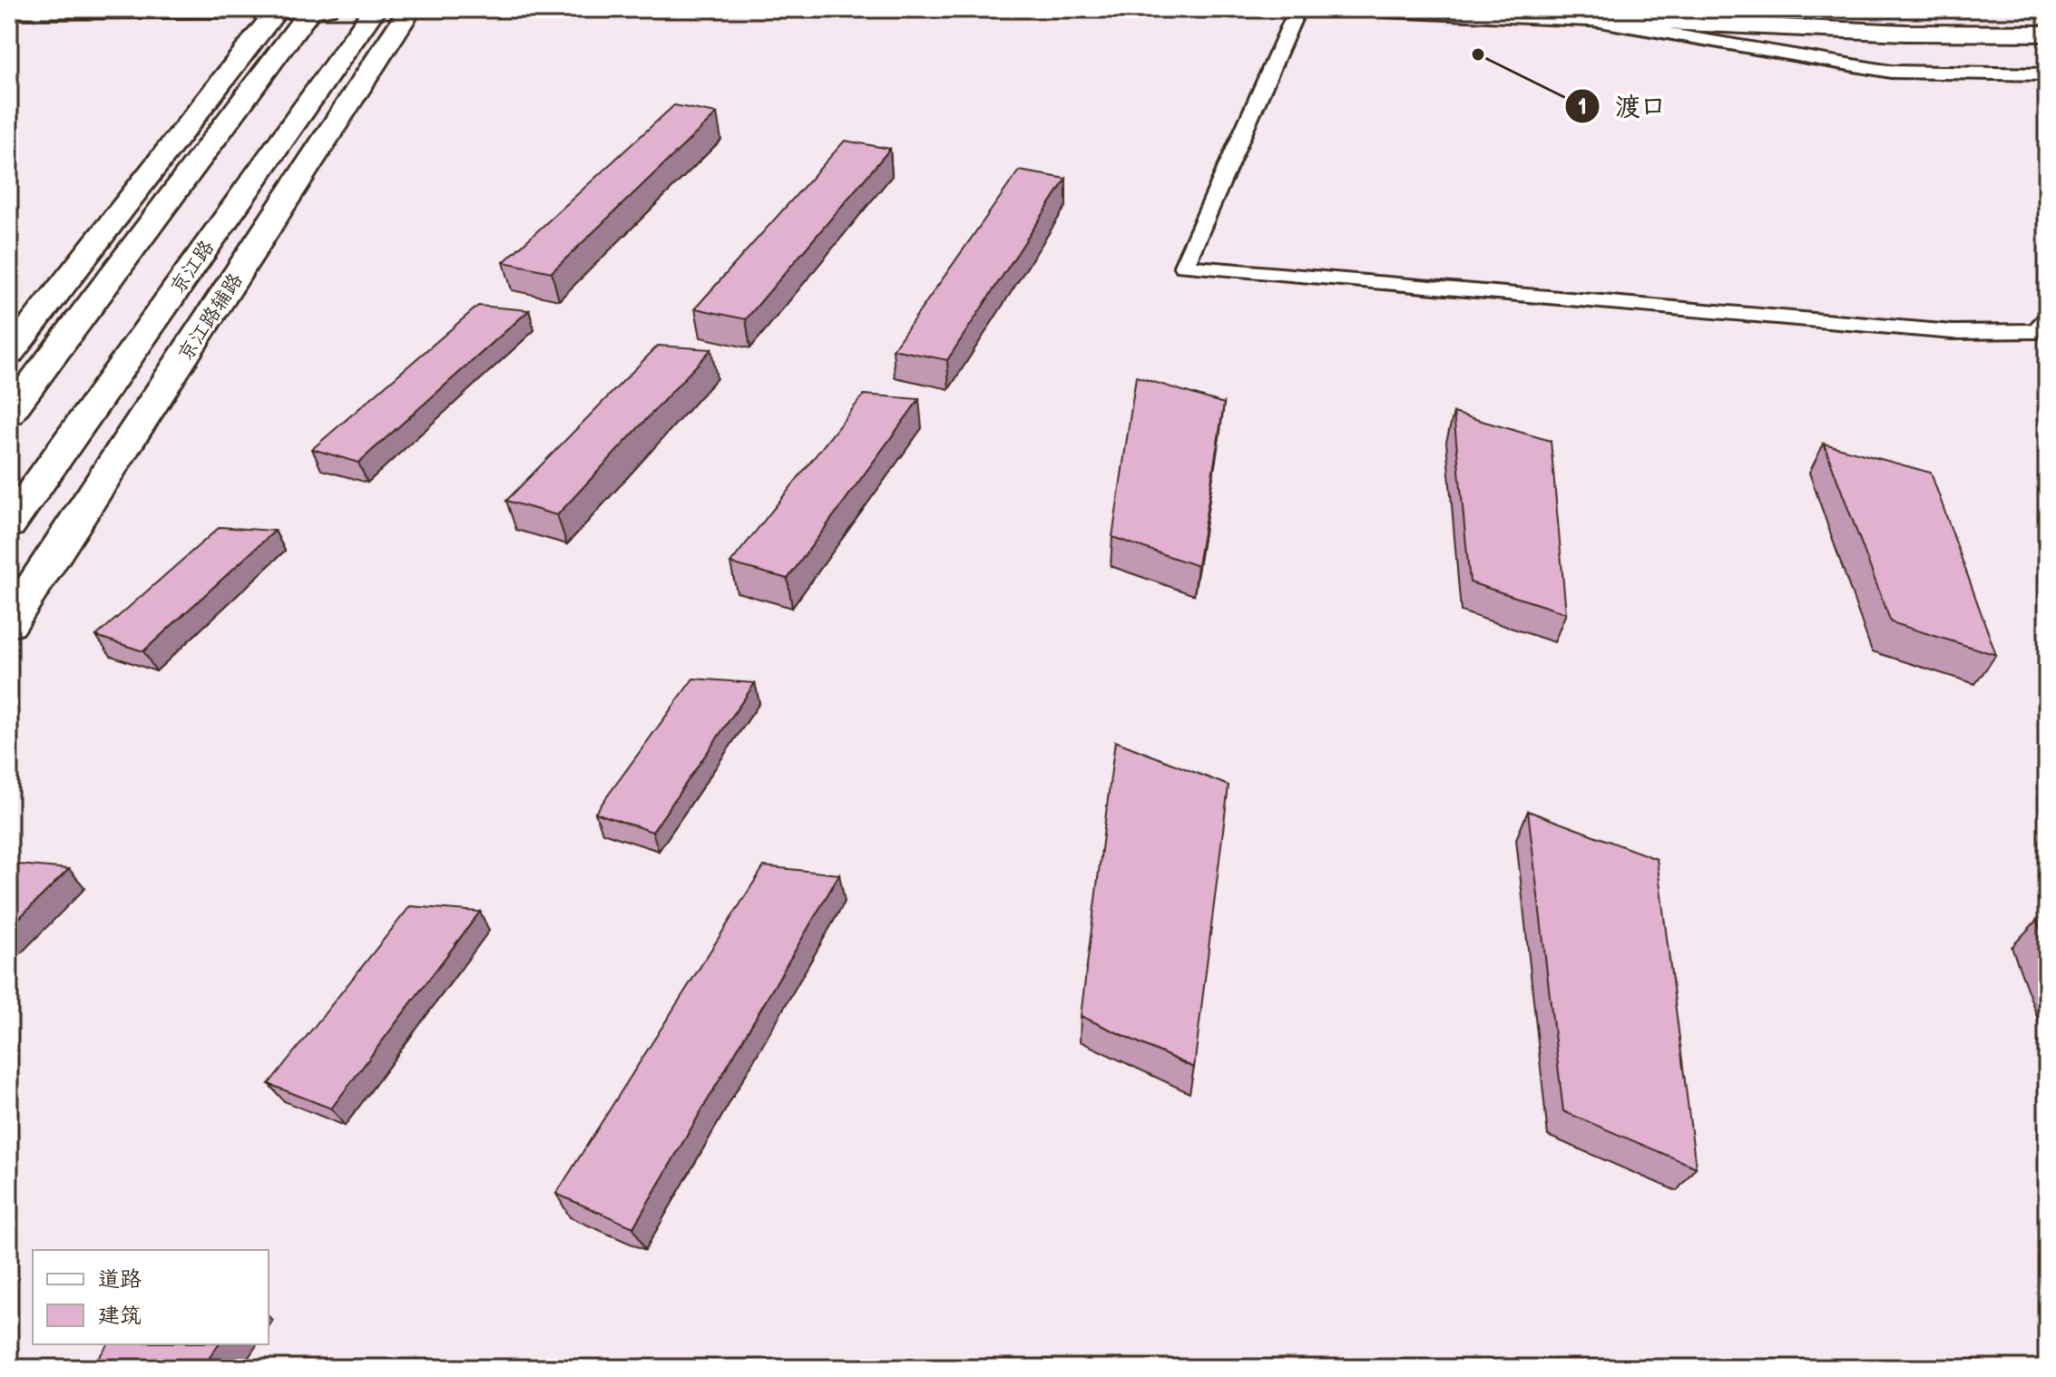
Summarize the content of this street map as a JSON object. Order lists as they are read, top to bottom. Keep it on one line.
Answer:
{"streets":{"main road":["京江路","京江路辅路"]},"places":["渡口"],"legend":["道路","建筑"]}
